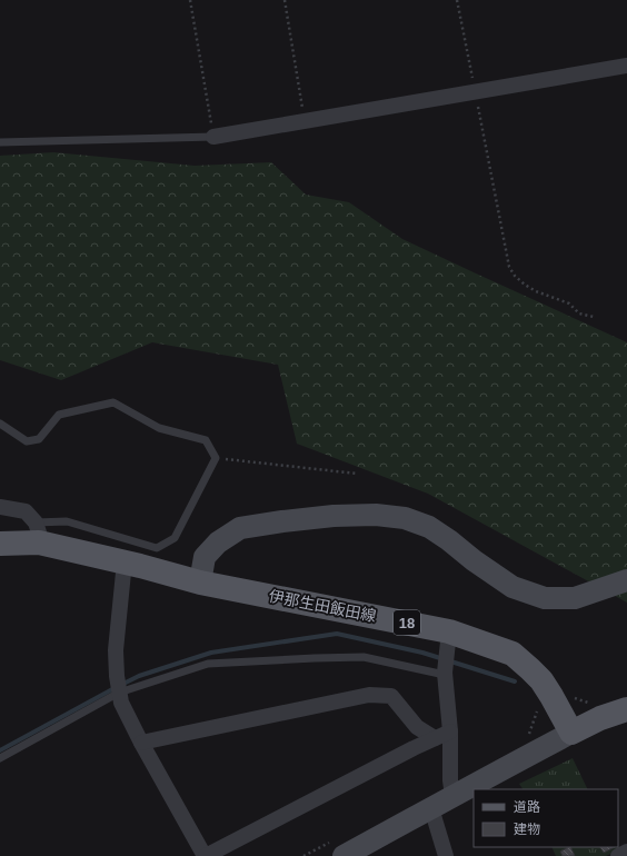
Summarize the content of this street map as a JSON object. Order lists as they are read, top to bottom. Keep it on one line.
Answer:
{"streets":{"main road":["伊那生田飯田線","18"]},"legend":["道路","建物"]}
